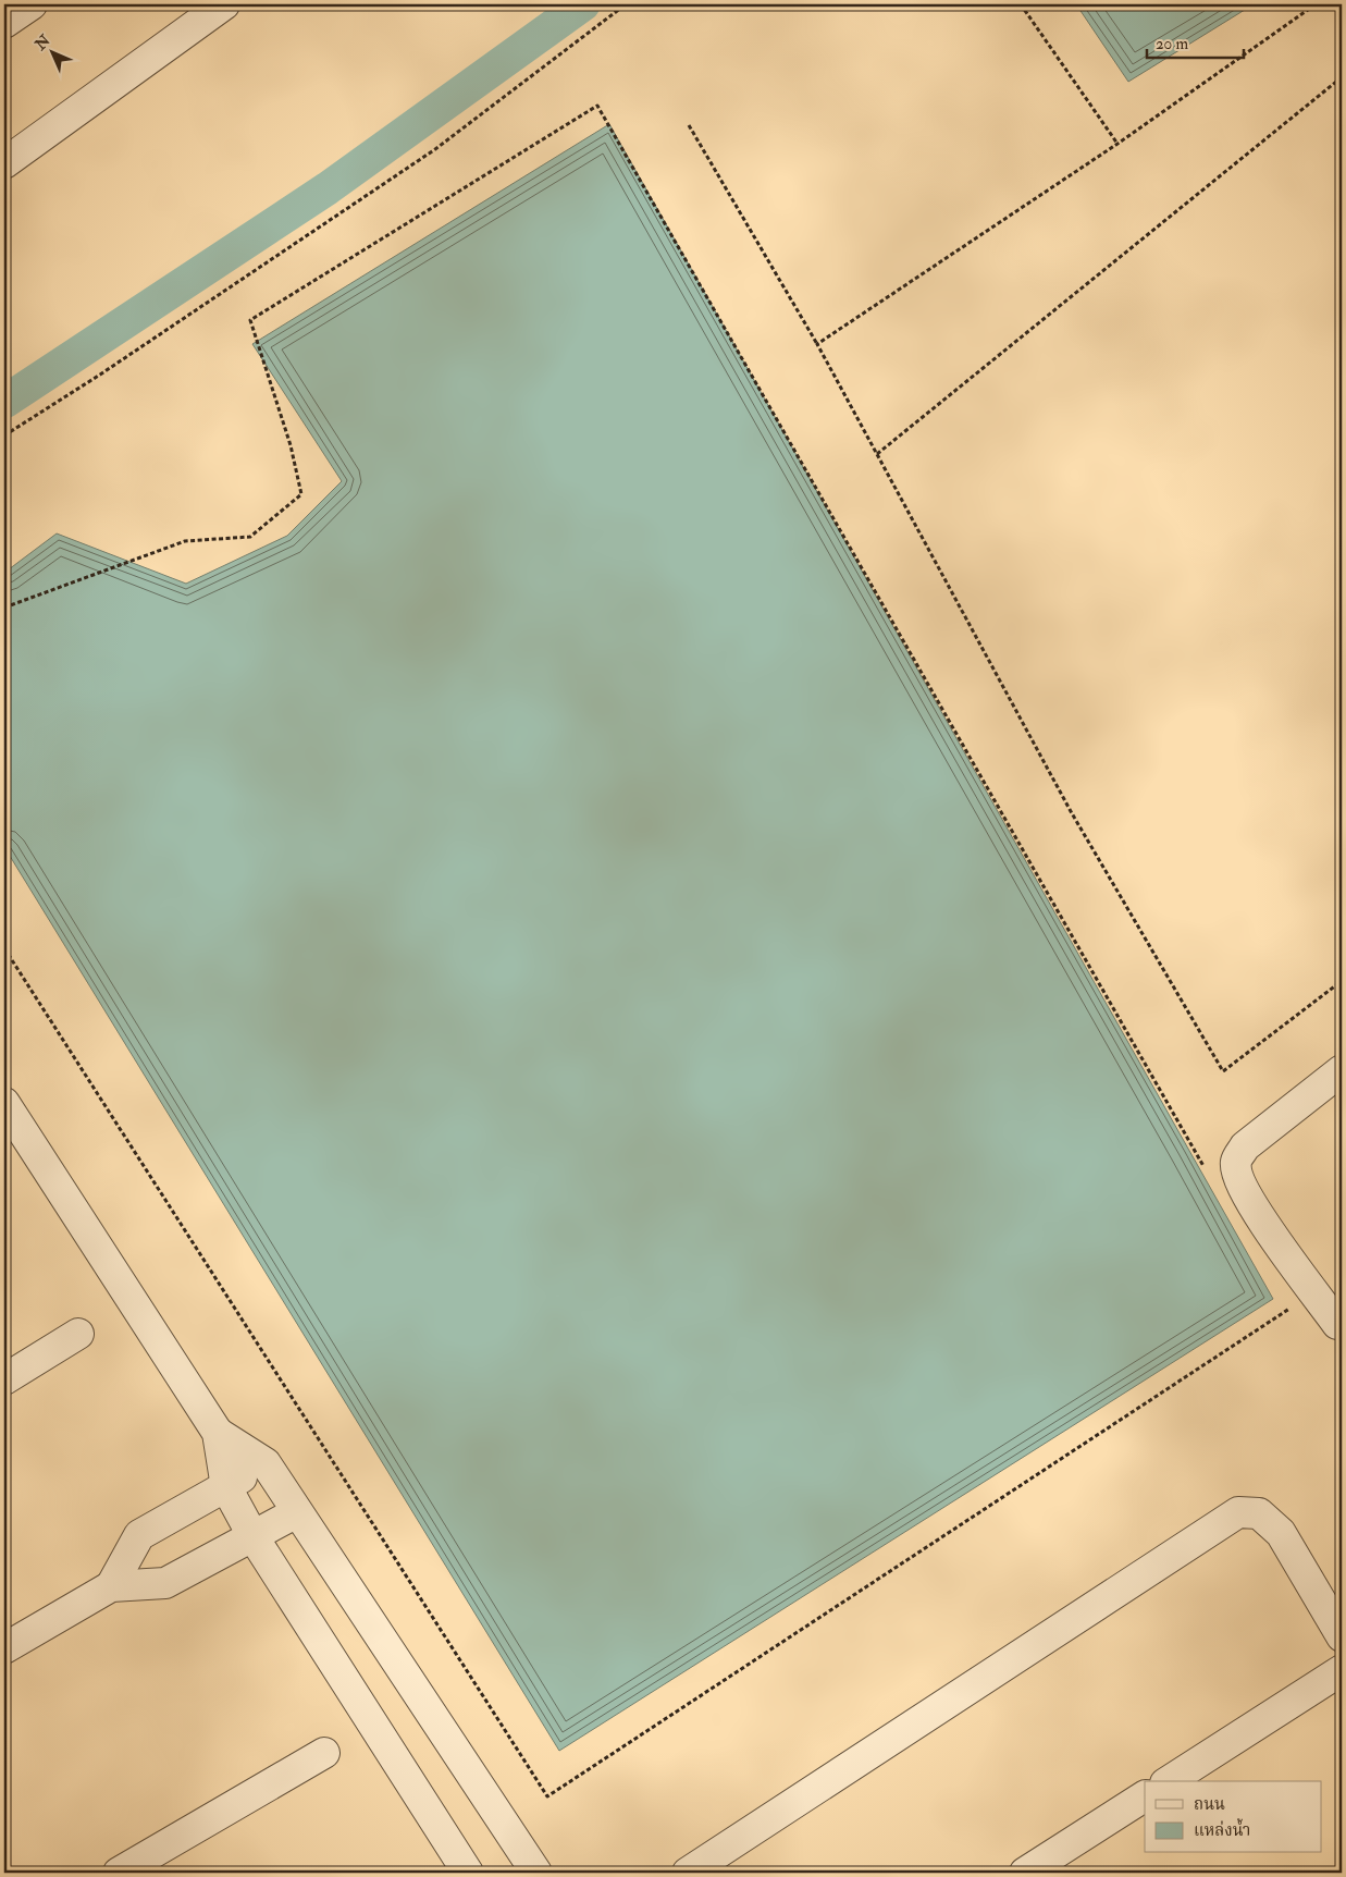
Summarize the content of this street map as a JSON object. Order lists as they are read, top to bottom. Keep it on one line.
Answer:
{"legend":["ถนน","แหล่งน้ำ"],"scale_bar":"20 m","north":"top left"}
